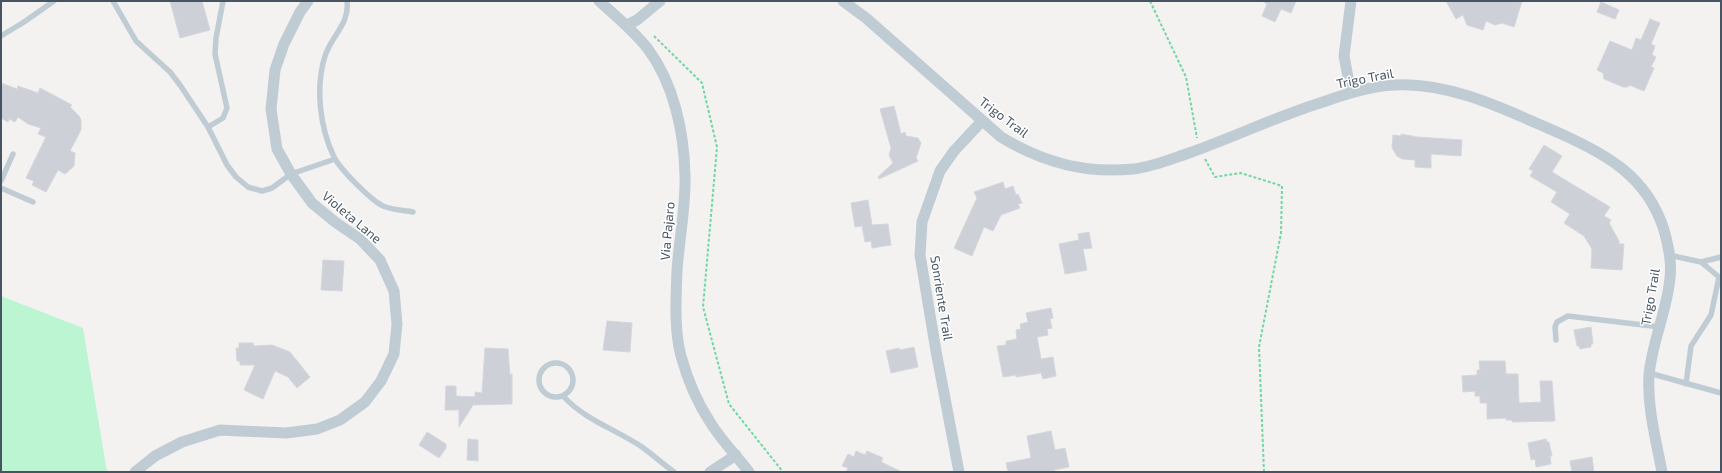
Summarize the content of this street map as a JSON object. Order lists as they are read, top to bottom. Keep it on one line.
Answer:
{"streets":{"street":["Trigo Trail","Violeta Lane","Via Pajaro","Sonriente Trail"]},"crossings":[["Trigo Trail","Sonriente Trail"]]}
